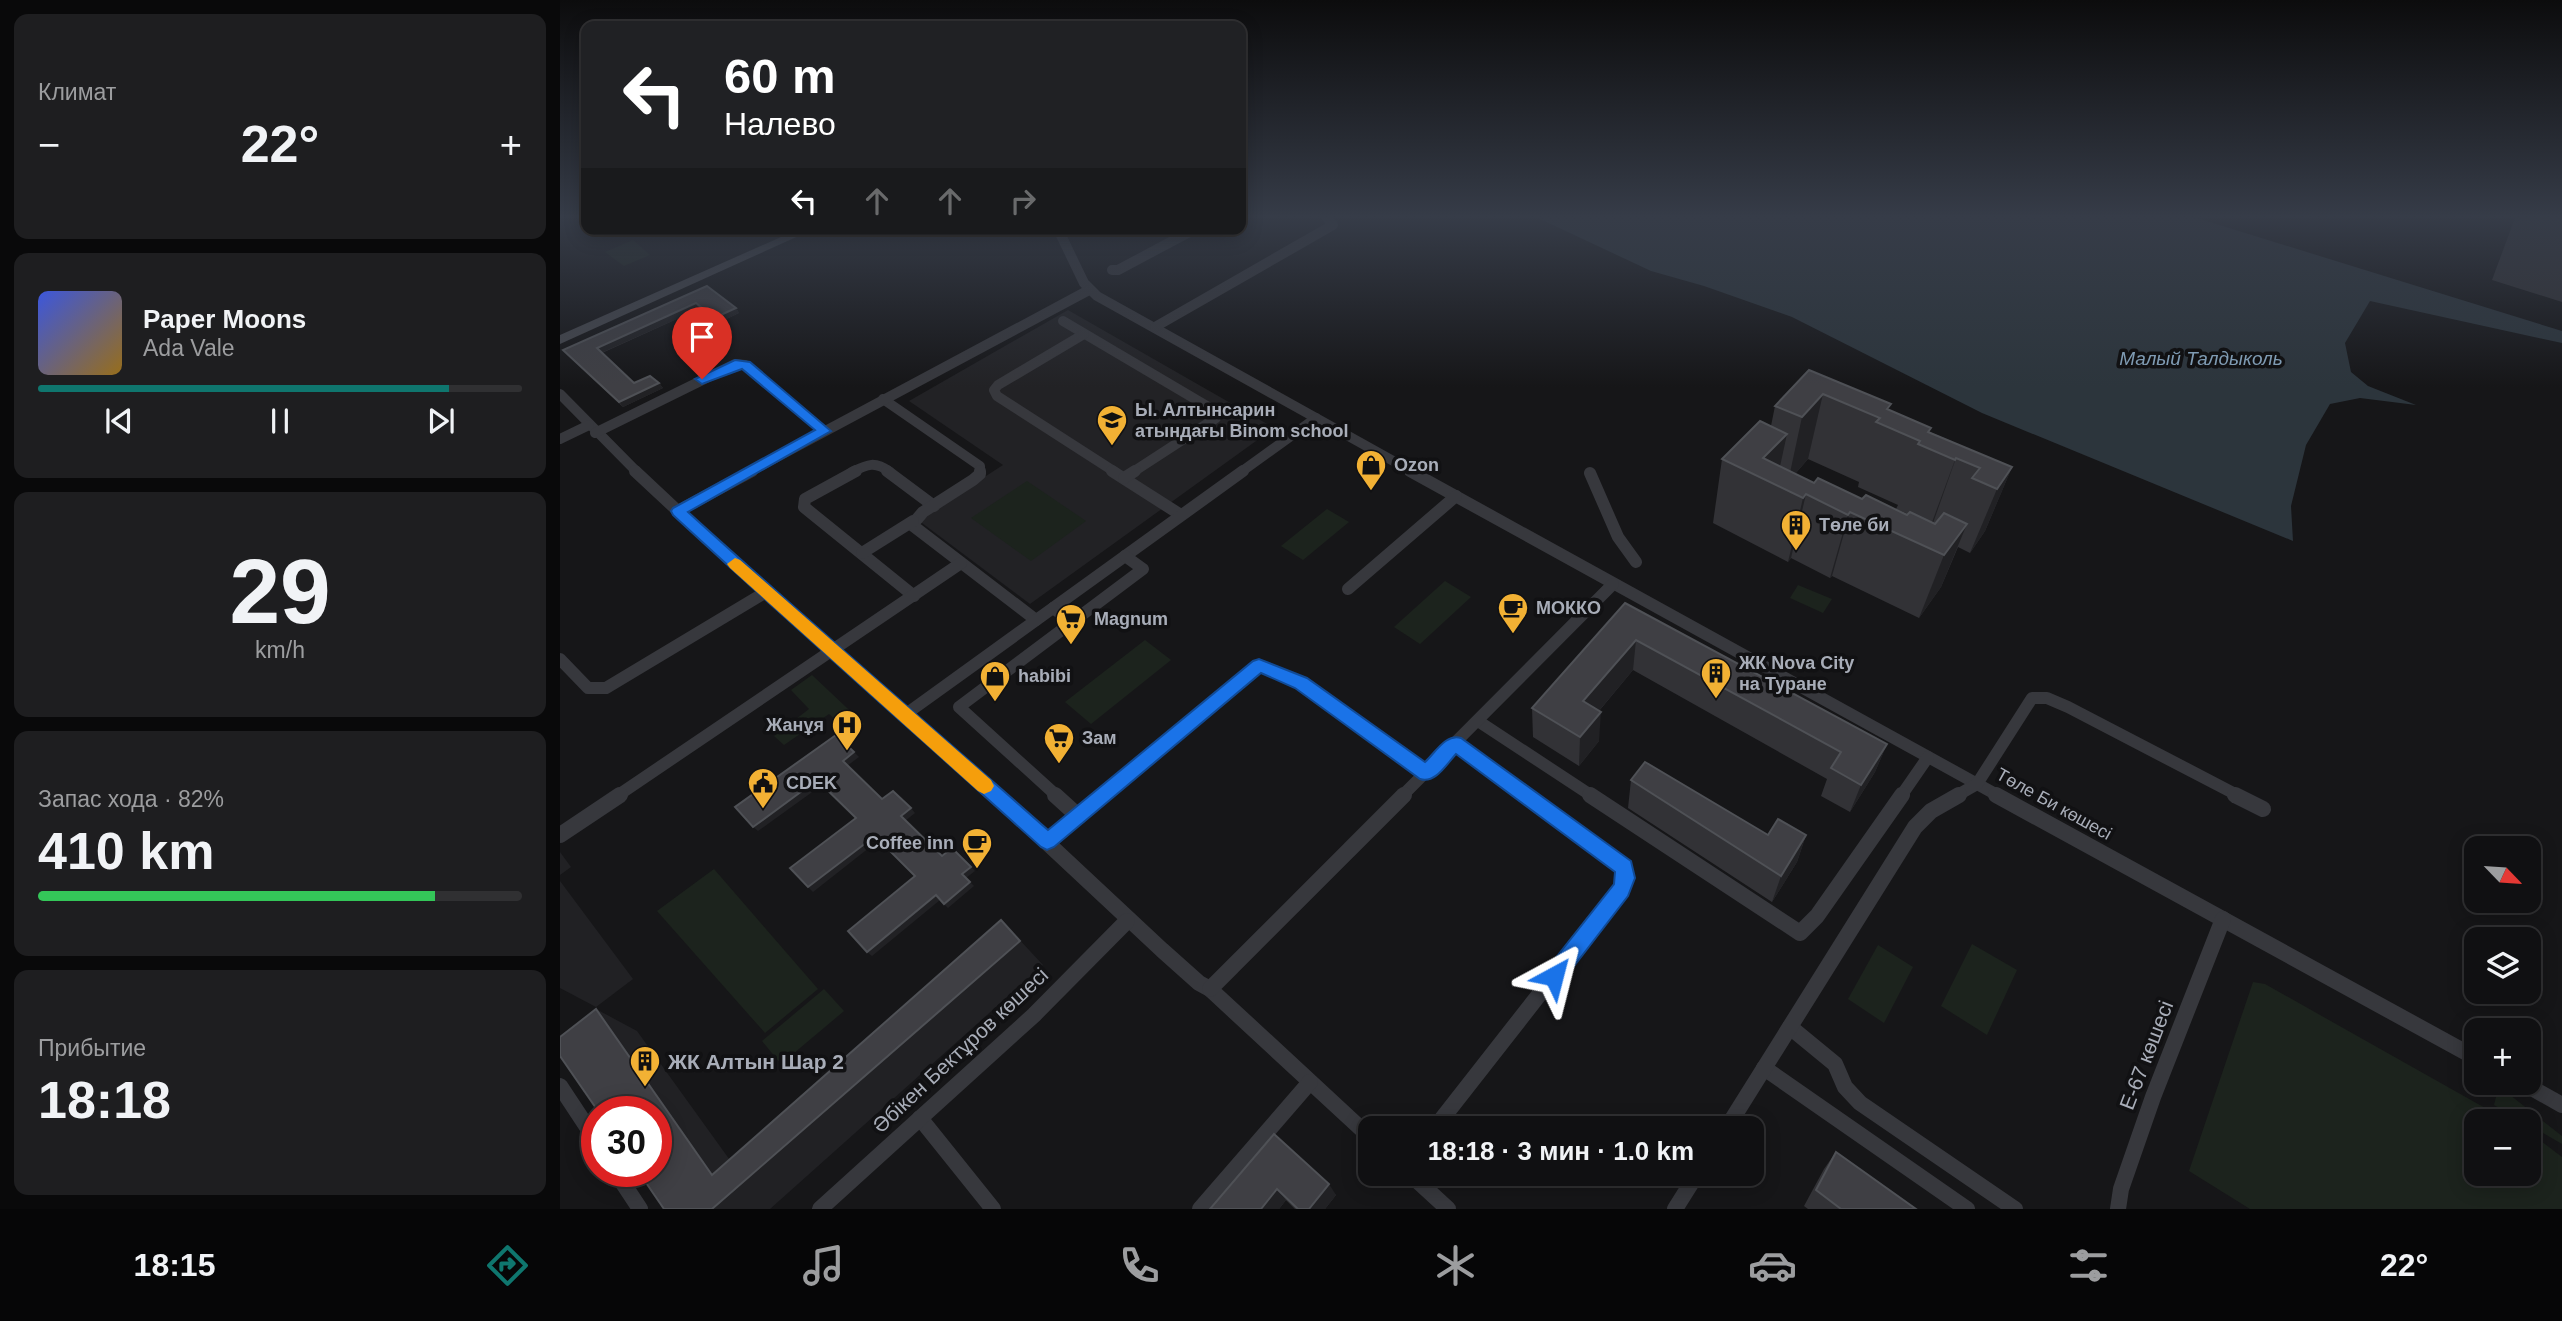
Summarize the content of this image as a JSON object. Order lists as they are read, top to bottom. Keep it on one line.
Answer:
{"streets":{"street":["Төле Би көшесі","Әбікен Бектұров көшесі","Е-67 көшесі"]},"crossings":[["Төле Би көшесі","Е-67 көшесі"]],"water":["Малый Талдыколь"],"places":{"school or university":["Ы. Алтынсарин атындағы Binom school"],"shop":["Ozon","habibi"],"building":["Төле би","ЖК Nova City на Туране","ЖК Алтын Шар 2"],"cafe":["МОККО","Coffee inn"],"supermarket":["Magnum","Зам"],"hospital":["Жанұя"],"public building":["CDEK"]},"north":"bottom right","page":{"tile":["Климат",["29","km/h"],["Запас хода · 82%","410 km"],["Прибытие","18:18"]],"turn":["60 m","Налево"],"heat":["−","22°","+"],"song":["Paper Moons","Ada Vale"],"map_buttons":["+","−"],"limit":"30","trip":"18:18 · 3 мин · 1.0 km","tabs":["18:15","22°"]}}
